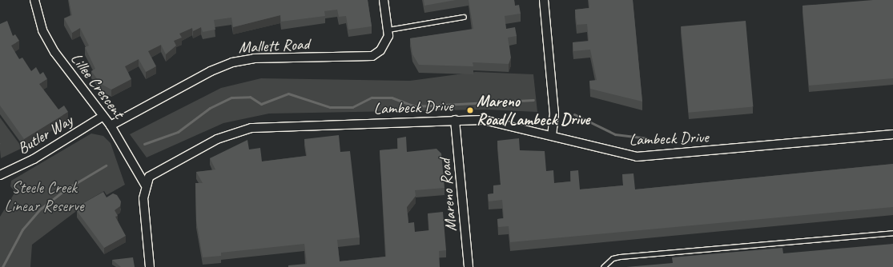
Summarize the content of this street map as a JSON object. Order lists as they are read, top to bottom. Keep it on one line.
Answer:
{"streets":{"street":["Mallett Road","Lillee Crescent","Lambeck Drive","Butler Way","Mareno Road"]},"crossings":[["Mallett Road","Lillee Crescent"],["Lillee Crescent","Lambeck Drive"],["Lillee Crescent","Butler Way"],["Lambeck Drive","Mareno Road"]],"parks":["Steele Creek Linear Reserve"],"places":["Mareno Road/Lambeck Drive"]}
